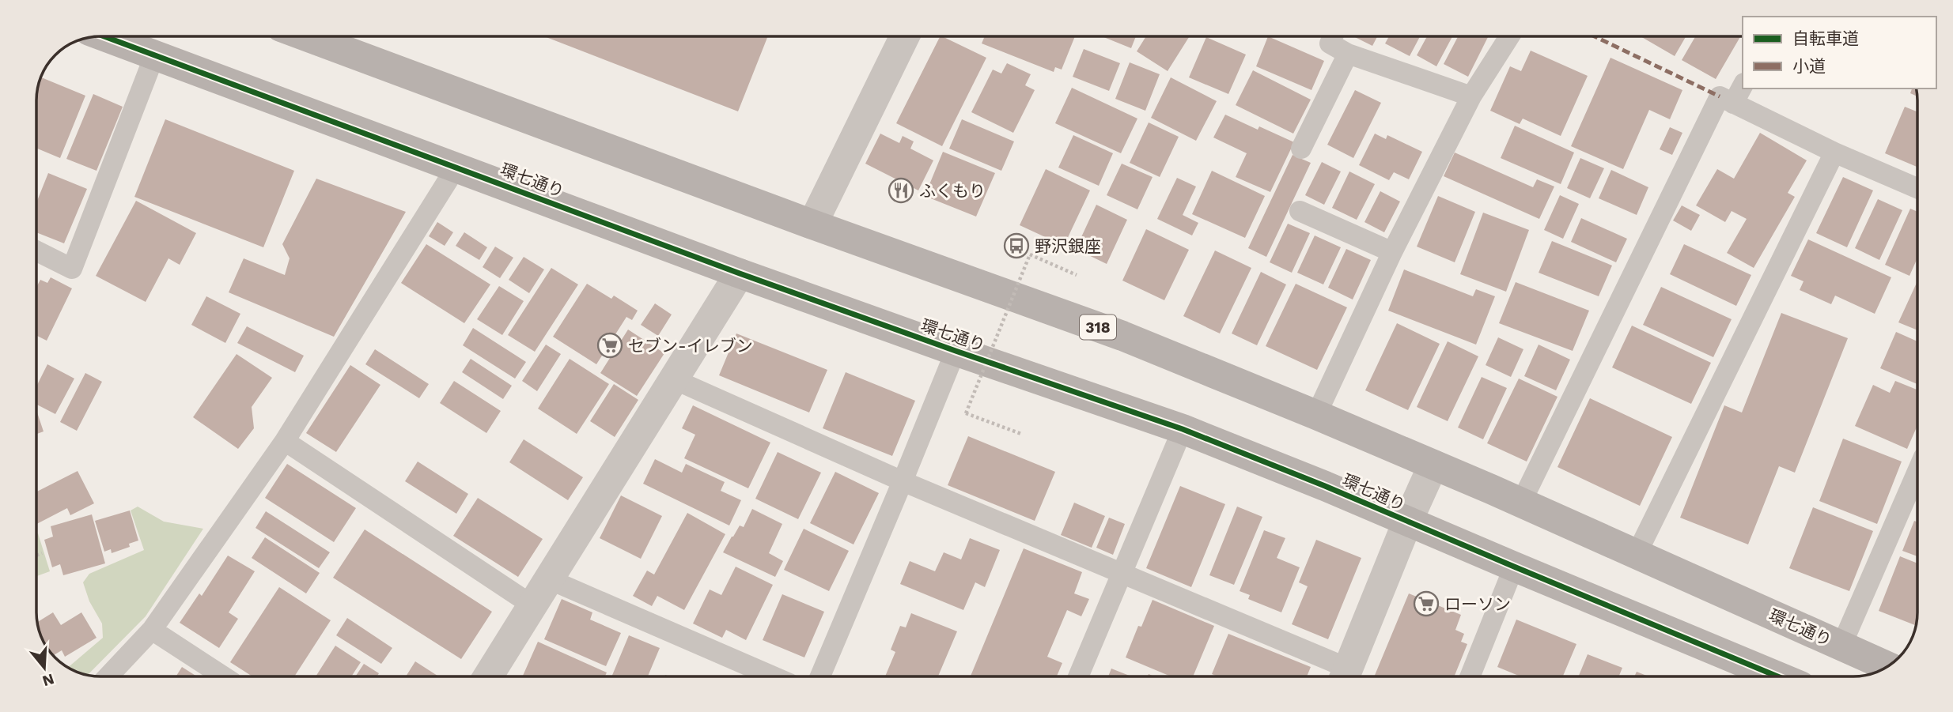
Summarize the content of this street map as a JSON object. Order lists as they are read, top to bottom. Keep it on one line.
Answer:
{"streets":{"main road":["環七通り","318"]},"places":{"restaurant":["ふくもり"],"bus stop":["野沢銀座"],"supermarket":["セブン-イレブン","ローソン"]},"legend":["自転車道","小道"],"north":"bottom"}
